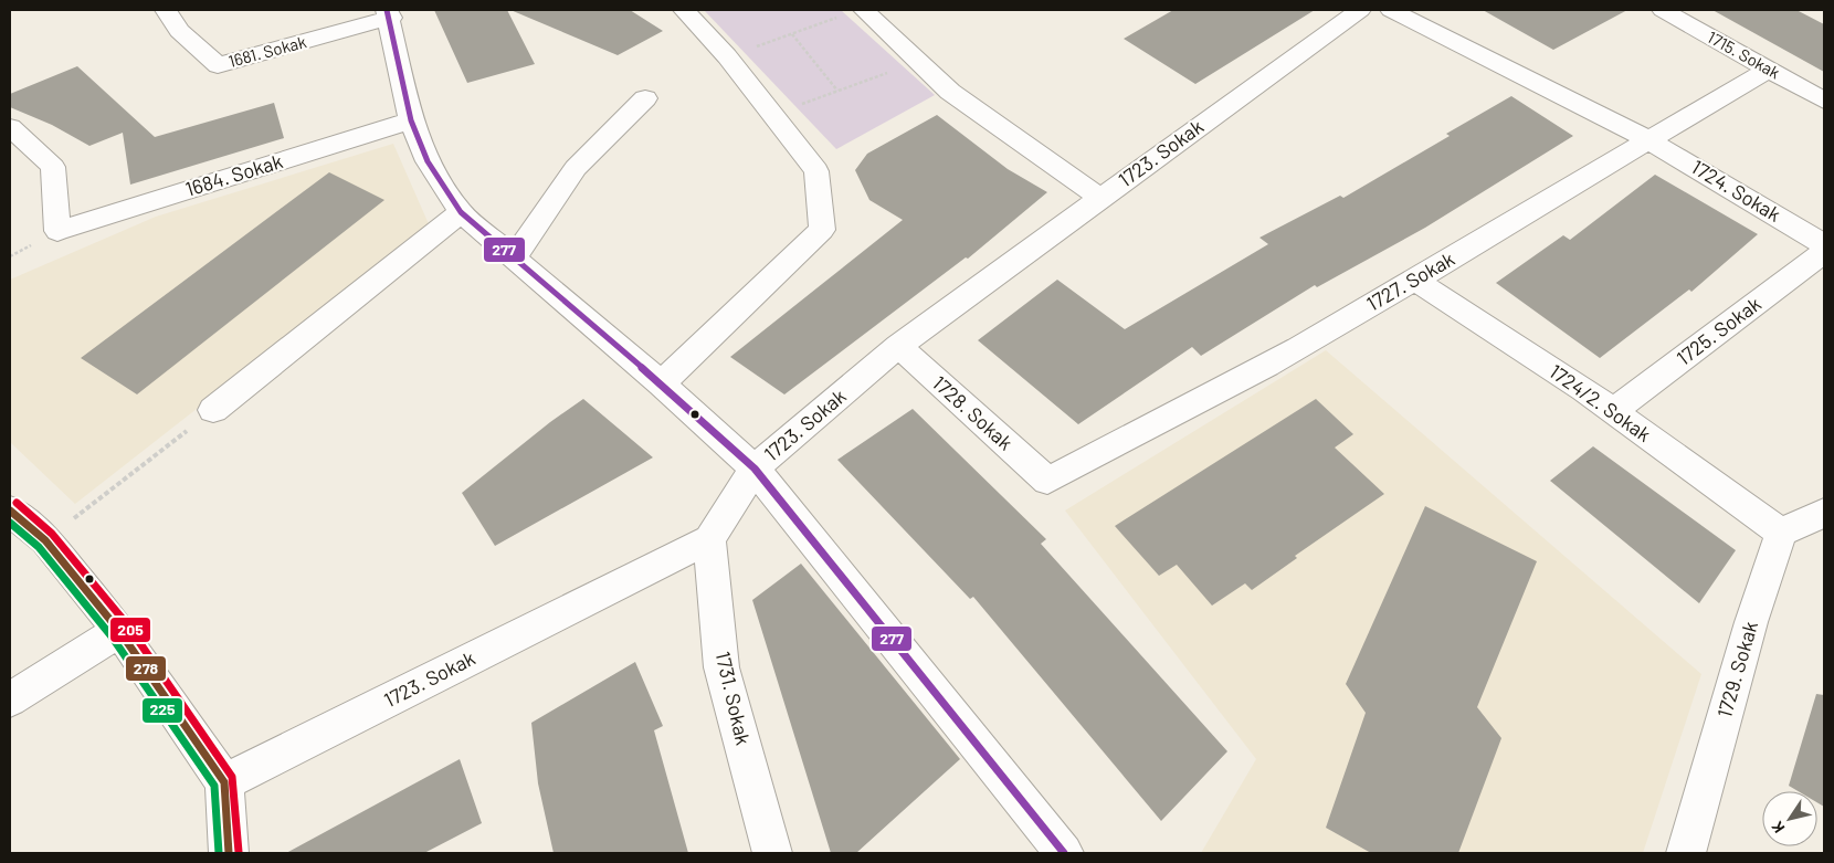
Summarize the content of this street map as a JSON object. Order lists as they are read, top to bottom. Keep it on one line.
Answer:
{"streets":{"street":["1681. Sokak","1715. Sokak","1723. Sokak","1684. Sokak","1724. Sokak","1727. Sokak","1725. Sokak","1724/2. Sokak","1728. Sokak","1729. Sokak","1731. Sokak"]},"crossings":[["1715. Sokak","1727. Sokak"],["1723. Sokak","1728. Sokak"],["1723. Sokak","1731. Sokak"],["1724. Sokak","1727. Sokak"],["1727. Sokak","1724/2. Sokak"],["1727. Sokak","1728. Sokak"],["1725. Sokak","1724/2. Sokak"],["1724/2. Sokak","1729. Sokak"]],"lines":["transit line 277","transit line 205","transit line 278","transit line 225"],"north":"bottom left"}
